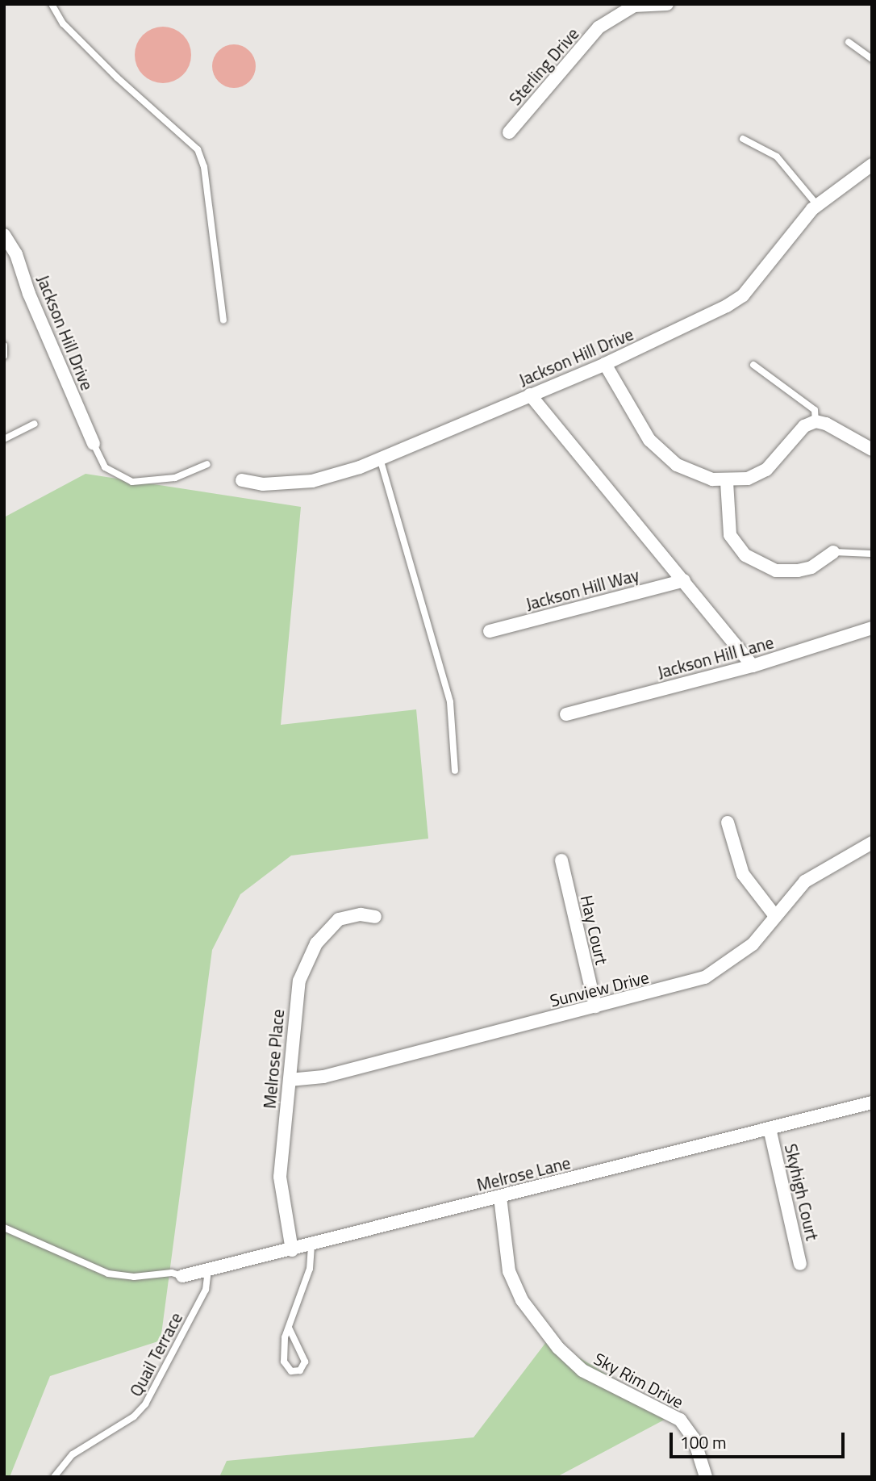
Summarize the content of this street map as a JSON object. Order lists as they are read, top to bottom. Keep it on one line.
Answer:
{"streets":{"street":["Sterling Drive","Jackson Hill Drive","Jackson Hill Way","Jackson Hill Lane","Hay Court","Sunview Drive","Melrose Place","Melrose Lane","Skyhigh Court","Sky Rim Drive"],"lane":["Quail Terrace"]},"crossings":[["Hay Court","Sunview Drive"],["Sunview Drive","Melrose Place"],["Melrose Place","Melrose Lane"],["Melrose Lane","Skyhigh Court"],["Melrose Lane","Quail Terrace"],["Melrose Lane","Sky Rim Drive"]],"scale_bar":"100 m"}
